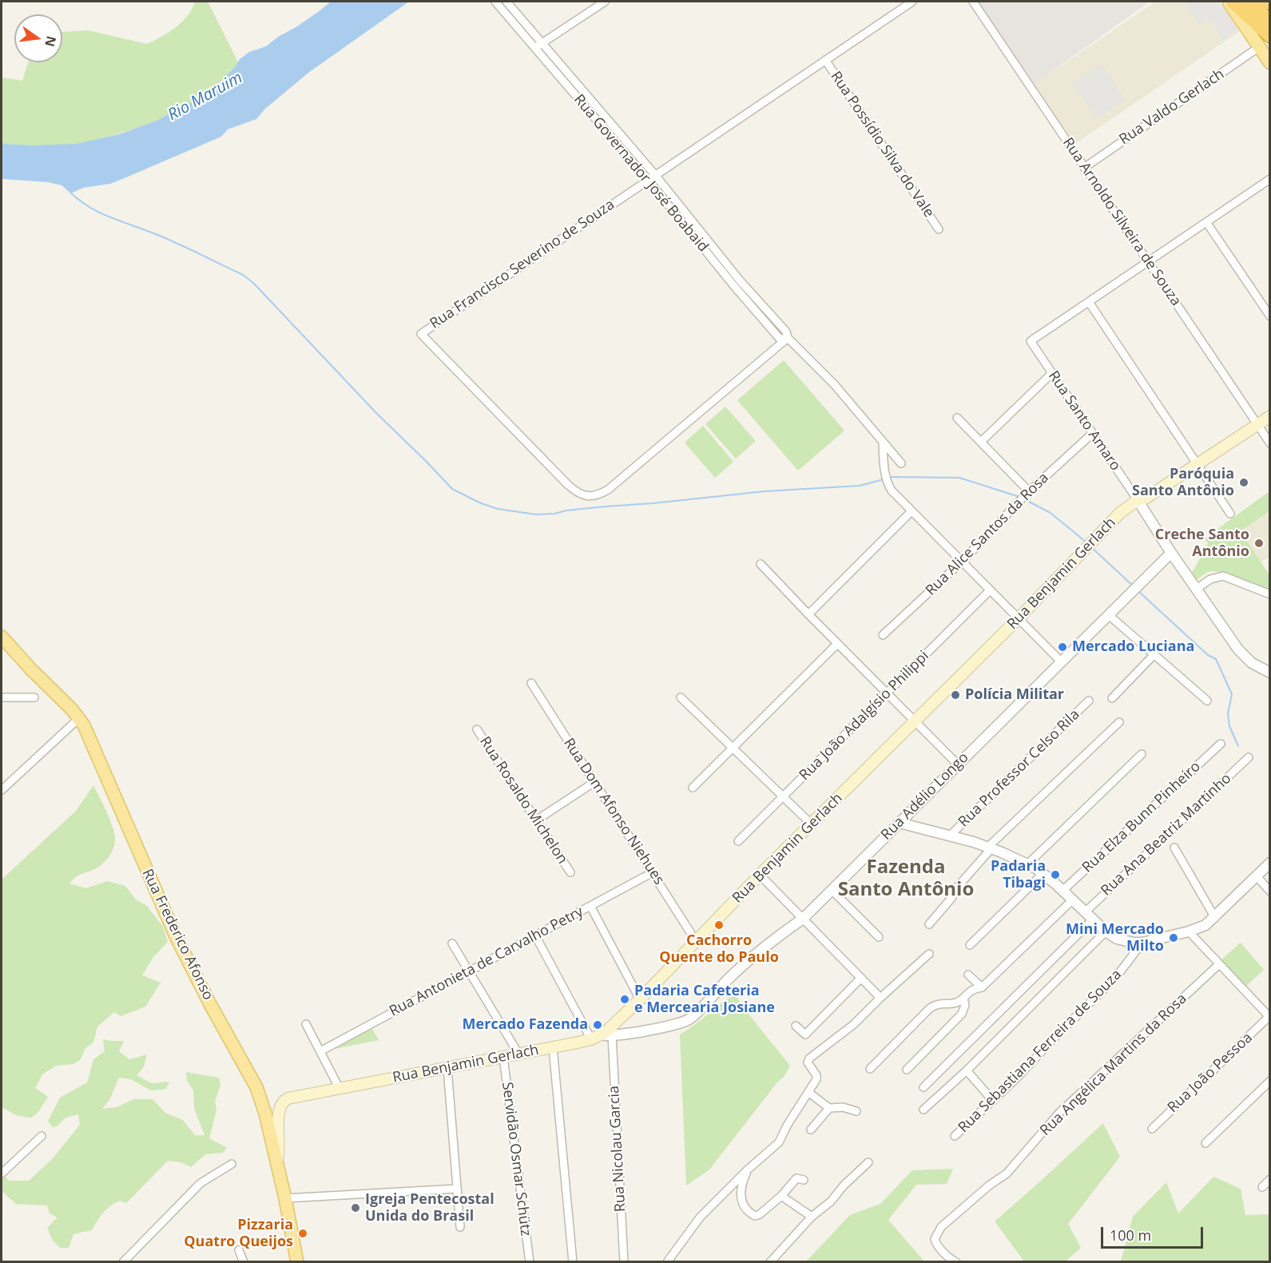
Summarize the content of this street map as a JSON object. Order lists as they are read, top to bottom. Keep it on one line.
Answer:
{"streets":{"main road":["Rua Benjamin Gerlach","Rua Frederico Afonso"],"street":["Rua Valdo Gerlach","Rua Possídio Silva do Vale","Rua Governador José Boabaid","Rua Arnoldo Silveira de Souza","Rua Francisco Severino de Souza","Rua Santo Amaro","Rua Alice Santos da Rosa","Rua João Adalgísio Philippi","Rua Professor Celso Rila","Rua Adélio Longo","Rua Rosaldo Michelon","Rua Dom Afonso Niehues","Rua Elza Bunn Pinheiro","Rua Ana Beatriz Martinho","Rua Antonieta de Carvalho Petry","Rua Sebastiana Ferreira de Souza","Rua Angélica Martins da Rosa","Rua João Pessoa","Rua Nicolau Garcia","Servidão Osmar Schütz"]},"crossings":[["Rua Valdo Gerlach","Rua Arnoldo Silveira de Souza"],["Rua Possídio Silva do Vale","Rua Francisco Severino de Souza"],["Rua Governador José Boabaid","Rua Francisco Severino de Souza"],["Rua Arnoldo Silveira de Souza","Rua Benjamin Gerlach"],["Rua Santo Amaro","Rua Alice Santos da Rosa"],["Rua Santo Amaro","Rua Benjamin Gerlach"],["Rua Benjamin Gerlach","Rua Adélio Longo"],["Rua Benjamin Gerlach","Rua Dom Afonso Niehues"],["Rua Benjamin Gerlach","Rua Frederico Afonso"],["Rua Benjamin Gerlach","Rua Nicolau Garcia"],["Rua Benjamin Gerlach","Servidão Osmar Schütz"],["Rua Adélio Longo","Rua Nicolau Garcia"],["Rua Dom Afonso Niehues","Rua Antonieta de Carvalho Petry"]],"districts":["Fazenda Santo Antônio"],"water":["Rio Maruim"],"places":["Paróquia Santo Antônio","Creche Santo Antônio","Mercado Luciana","Polícia Militar","Padaria Tibagi","Cachorro Quente do Paulo","Mini Mercado Milto","Padaria Cafeteria e Mercearia Josiane","Mercado Fazenda","Igreja Pentecostal Unida do Brasil","Pizzaria Quatro Queijos"],"scale_bar":"100 m","north":"right"}
